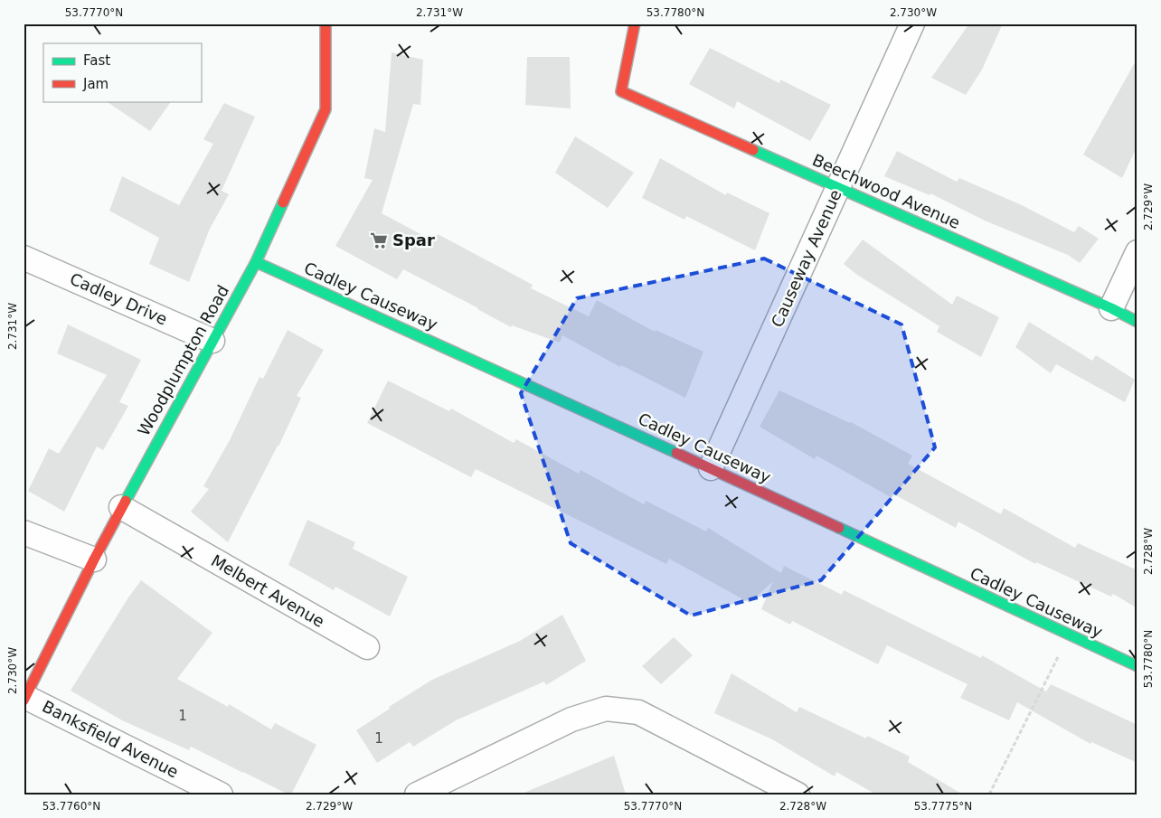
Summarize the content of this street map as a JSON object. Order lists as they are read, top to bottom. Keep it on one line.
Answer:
{"streets":{"street":["Beechwood Avenue","Causeway Avenue","Cadley Causeway","Cadley Drive","Woodplumpton Road","Melbert Avenue","Banksfield Avenue"]},"crossings":[["Beechwood Avenue","Causeway Avenue"],["Causeway Avenue","Cadley Causeway"],["Cadley Causeway","Woodplumpton Road"],["Cadley Drive","Woodplumpton Road"],["Woodplumpton Road","Melbert Avenue"],["Woodplumpton Road","Banksfield Avenue"]],"places":{"supermarket":["Spar"]},"house_numbers":["1","1"],"legend":["Fast","Jam"],"coordinates":["53.7770°N","2.731°W","53.7780°N","2.730°W","2.729°W","2.728°W","53.7760°N","53.7775°N"]}
